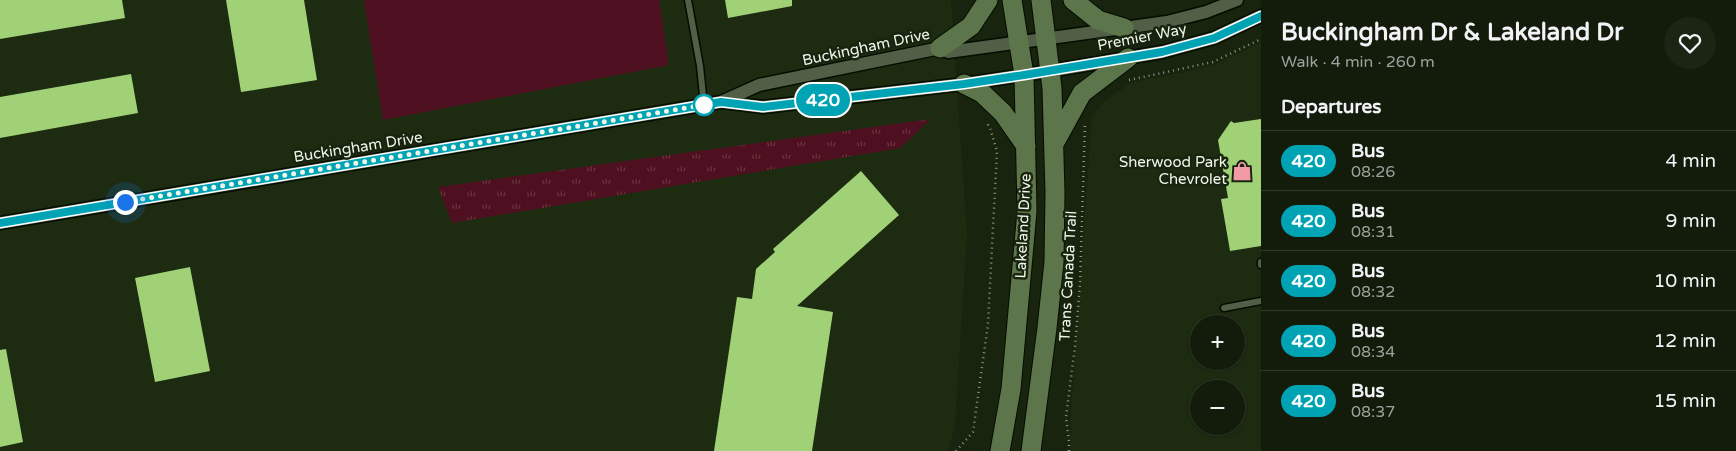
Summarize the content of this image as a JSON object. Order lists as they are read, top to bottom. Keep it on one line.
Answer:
{"streets":{"main road":["Lakeland Drive"],"street":["Premier Way","Buckingham Drive"],"path":["Trans Canada Trail"]},"crossings":[["Premier Way","Buckingham Drive"],["Premier Way","Lakeland Drive"],["Buckingham Drive","Lakeland Drive"]],"places":{"shop":["Sherwood Park Chevrolet"]},"lines":["bus line 420"],"page":{"on_map":"420","heading":[["Buckingham Dr & Lakeland Dr","Walk · 4 min · 260 m"],"Departures"],"list":[{"mark":"420","name":"Bus","note":"08:26","value":"4 min"},{"mark":"420","name":"Bus","note":"08:31","value":"9 min"},{"mark":"420","name":"Bus","note":"08:32","value":"10 min"},{"mark":"420","name":"Bus","note":"08:34","value":"12 min"},{"mark":"420","name":"Bus","note":"08:37","value":"15 min"}],"map_buttons":["+","−"]}}
